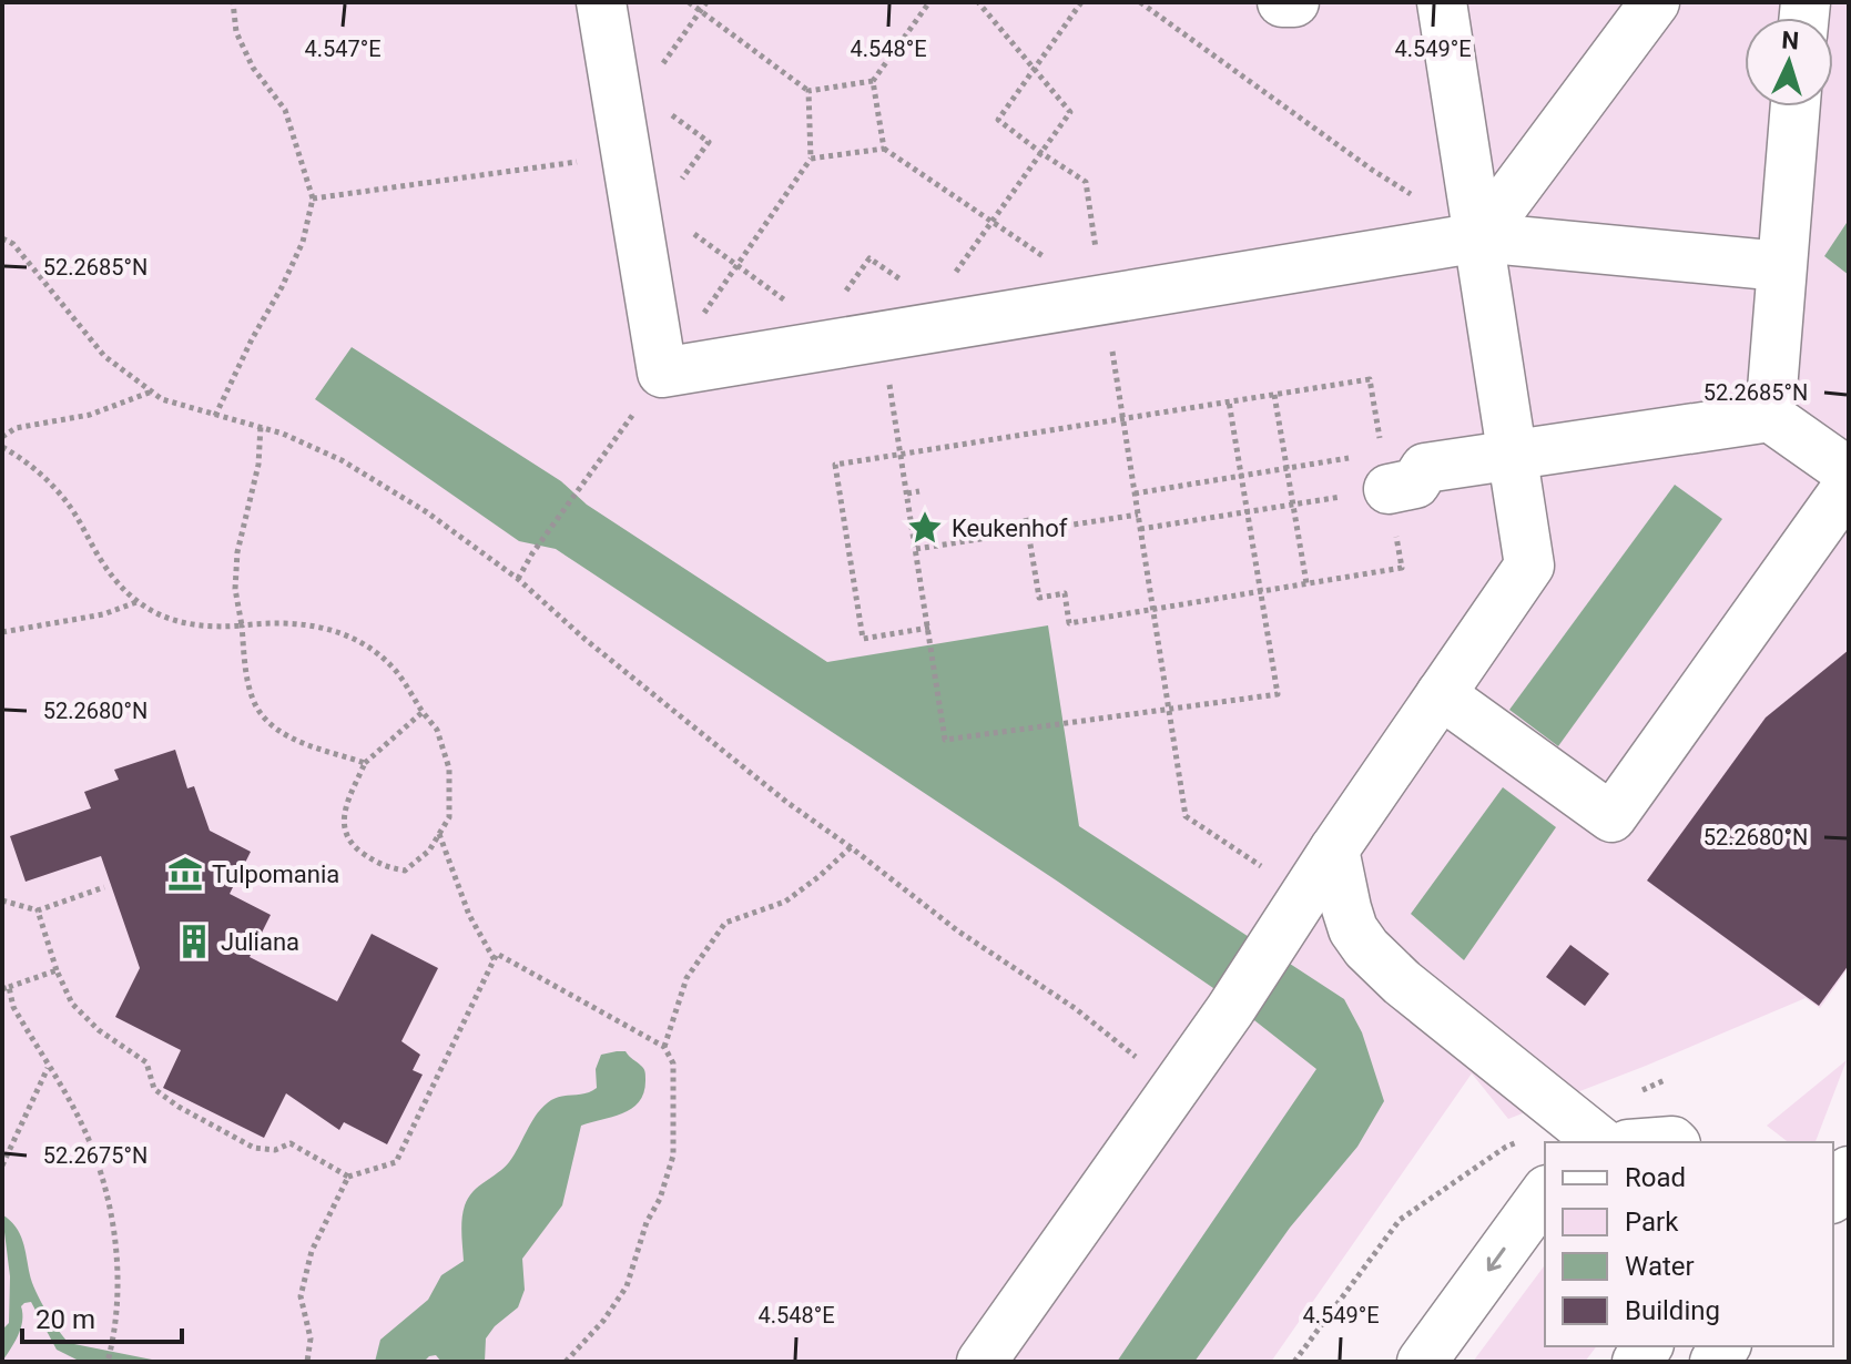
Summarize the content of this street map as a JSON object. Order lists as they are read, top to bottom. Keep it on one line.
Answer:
{"places":{"place":["Keukenhof"],"museum":["Tulpomania"],"building":["Juliana"]},"legend":["Road","Park","Water","Building"],"scale_bar":"20 m","north":"top","coordinates":["4.547°E","4.548°E","4.549°E","52.2685°N","52.2680°N","52.2675°N"]}
